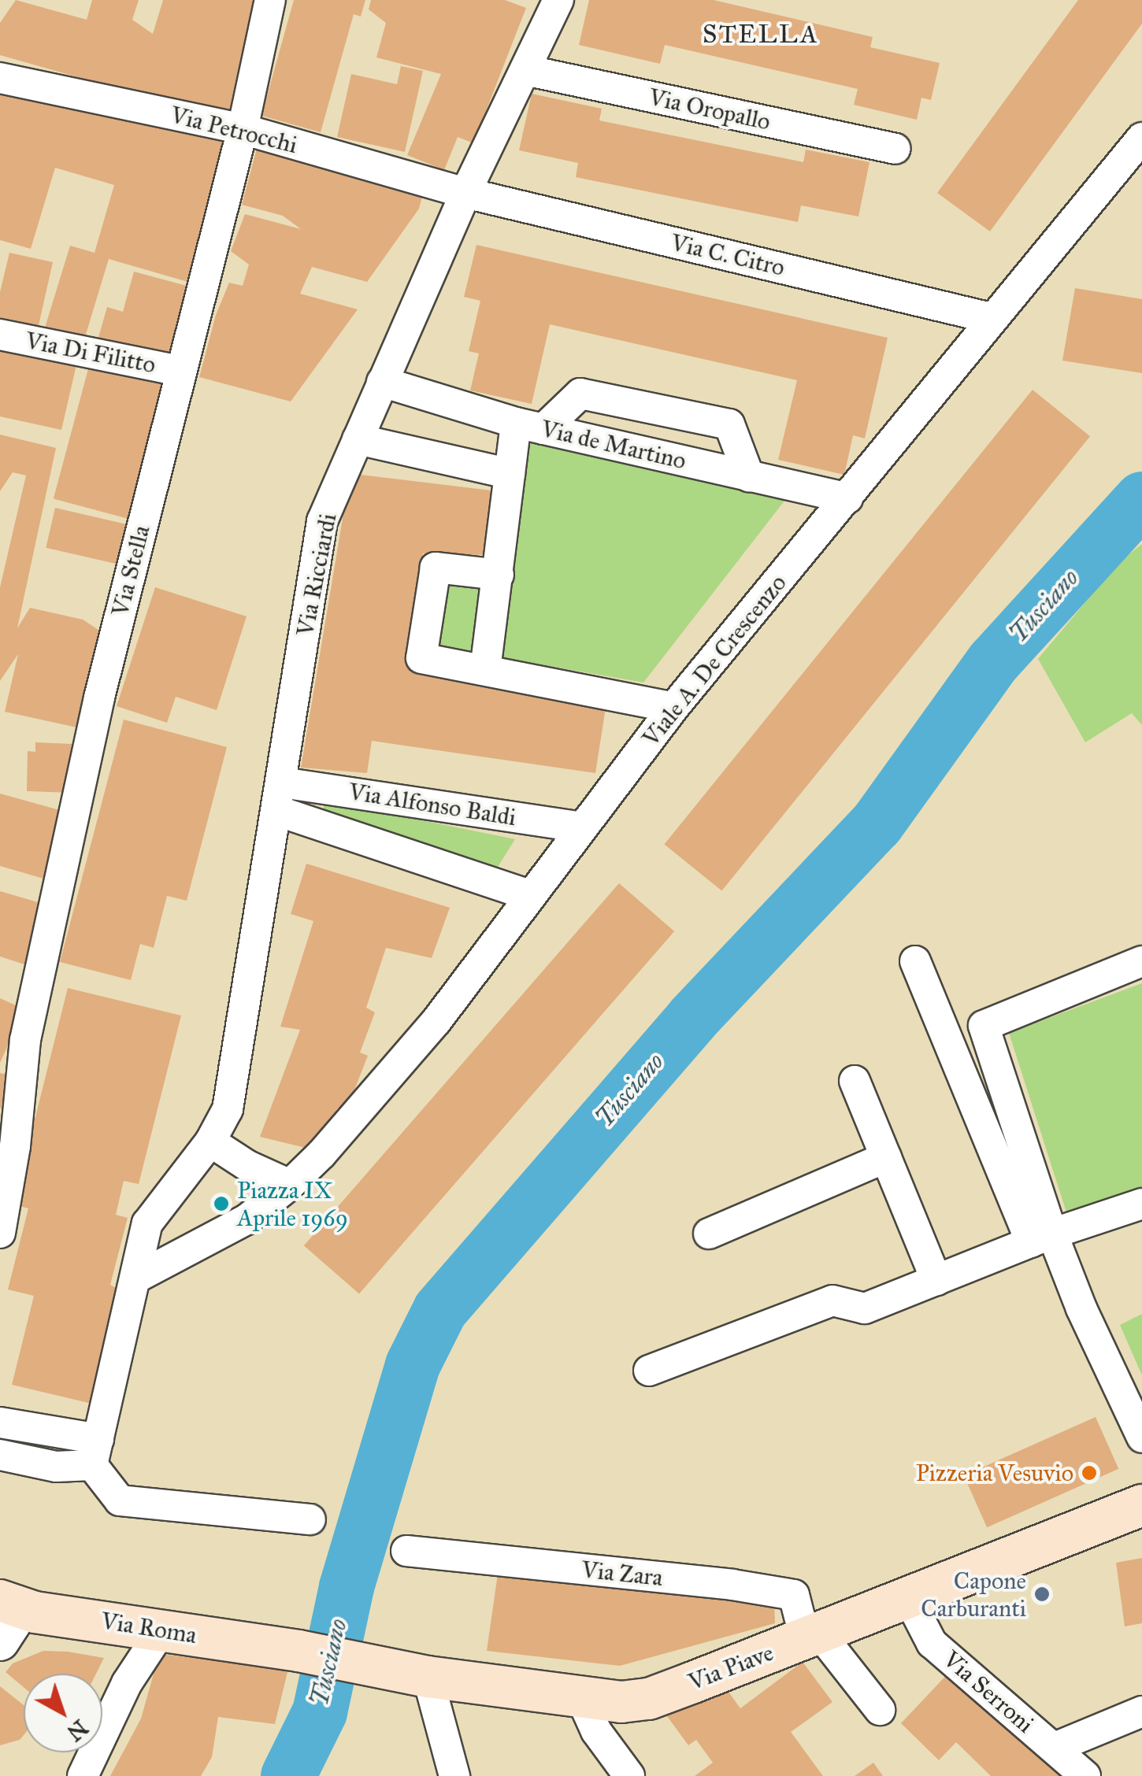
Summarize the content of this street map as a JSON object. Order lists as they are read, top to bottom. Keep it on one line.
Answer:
{"streets":{"main road":["Via Roma","Via Piave"],"street":["Via Oropallo","Via Petrocchi","Via C. Citro","Via Di Filitto","Via de Martino","Via Stella","Via Ricciardi","Viale A. De Crescenzo","Via Alfonso Baldi","Via Zara","Via Serroni"]},"crossings":[["Via Oropallo","Via Ricciardi"],["Via Petrocchi","Via C. Citro"],["Via Petrocchi","Via Stella"],["Via Petrocchi","Via Ricciardi"],["Via C. Citro","Via Ricciardi"],["Via C. Citro","Viale A. De Crescenzo"],["Via Di Filitto","Via Stella"],["Via de Martino","Via Ricciardi"],["Via de Martino","Viale A. De Crescenzo"],["Via Ricciardi","Viale A. De Crescenzo"],["Via Ricciardi","Via Alfonso Baldi"],["Viale A. De Crescenzo","Via Alfonso Baldi"],["Via Zara","Via Piave"],["Via Roma","Via Piave"],["Via Piave","Via Serroni"]],"districts":["STELLA"],"water":["Tusciano"],"places":["Piazza IX Aprile 1969","Pizzeria Vesuvio","Capone Carburanti"],"north":"bottom right"}
